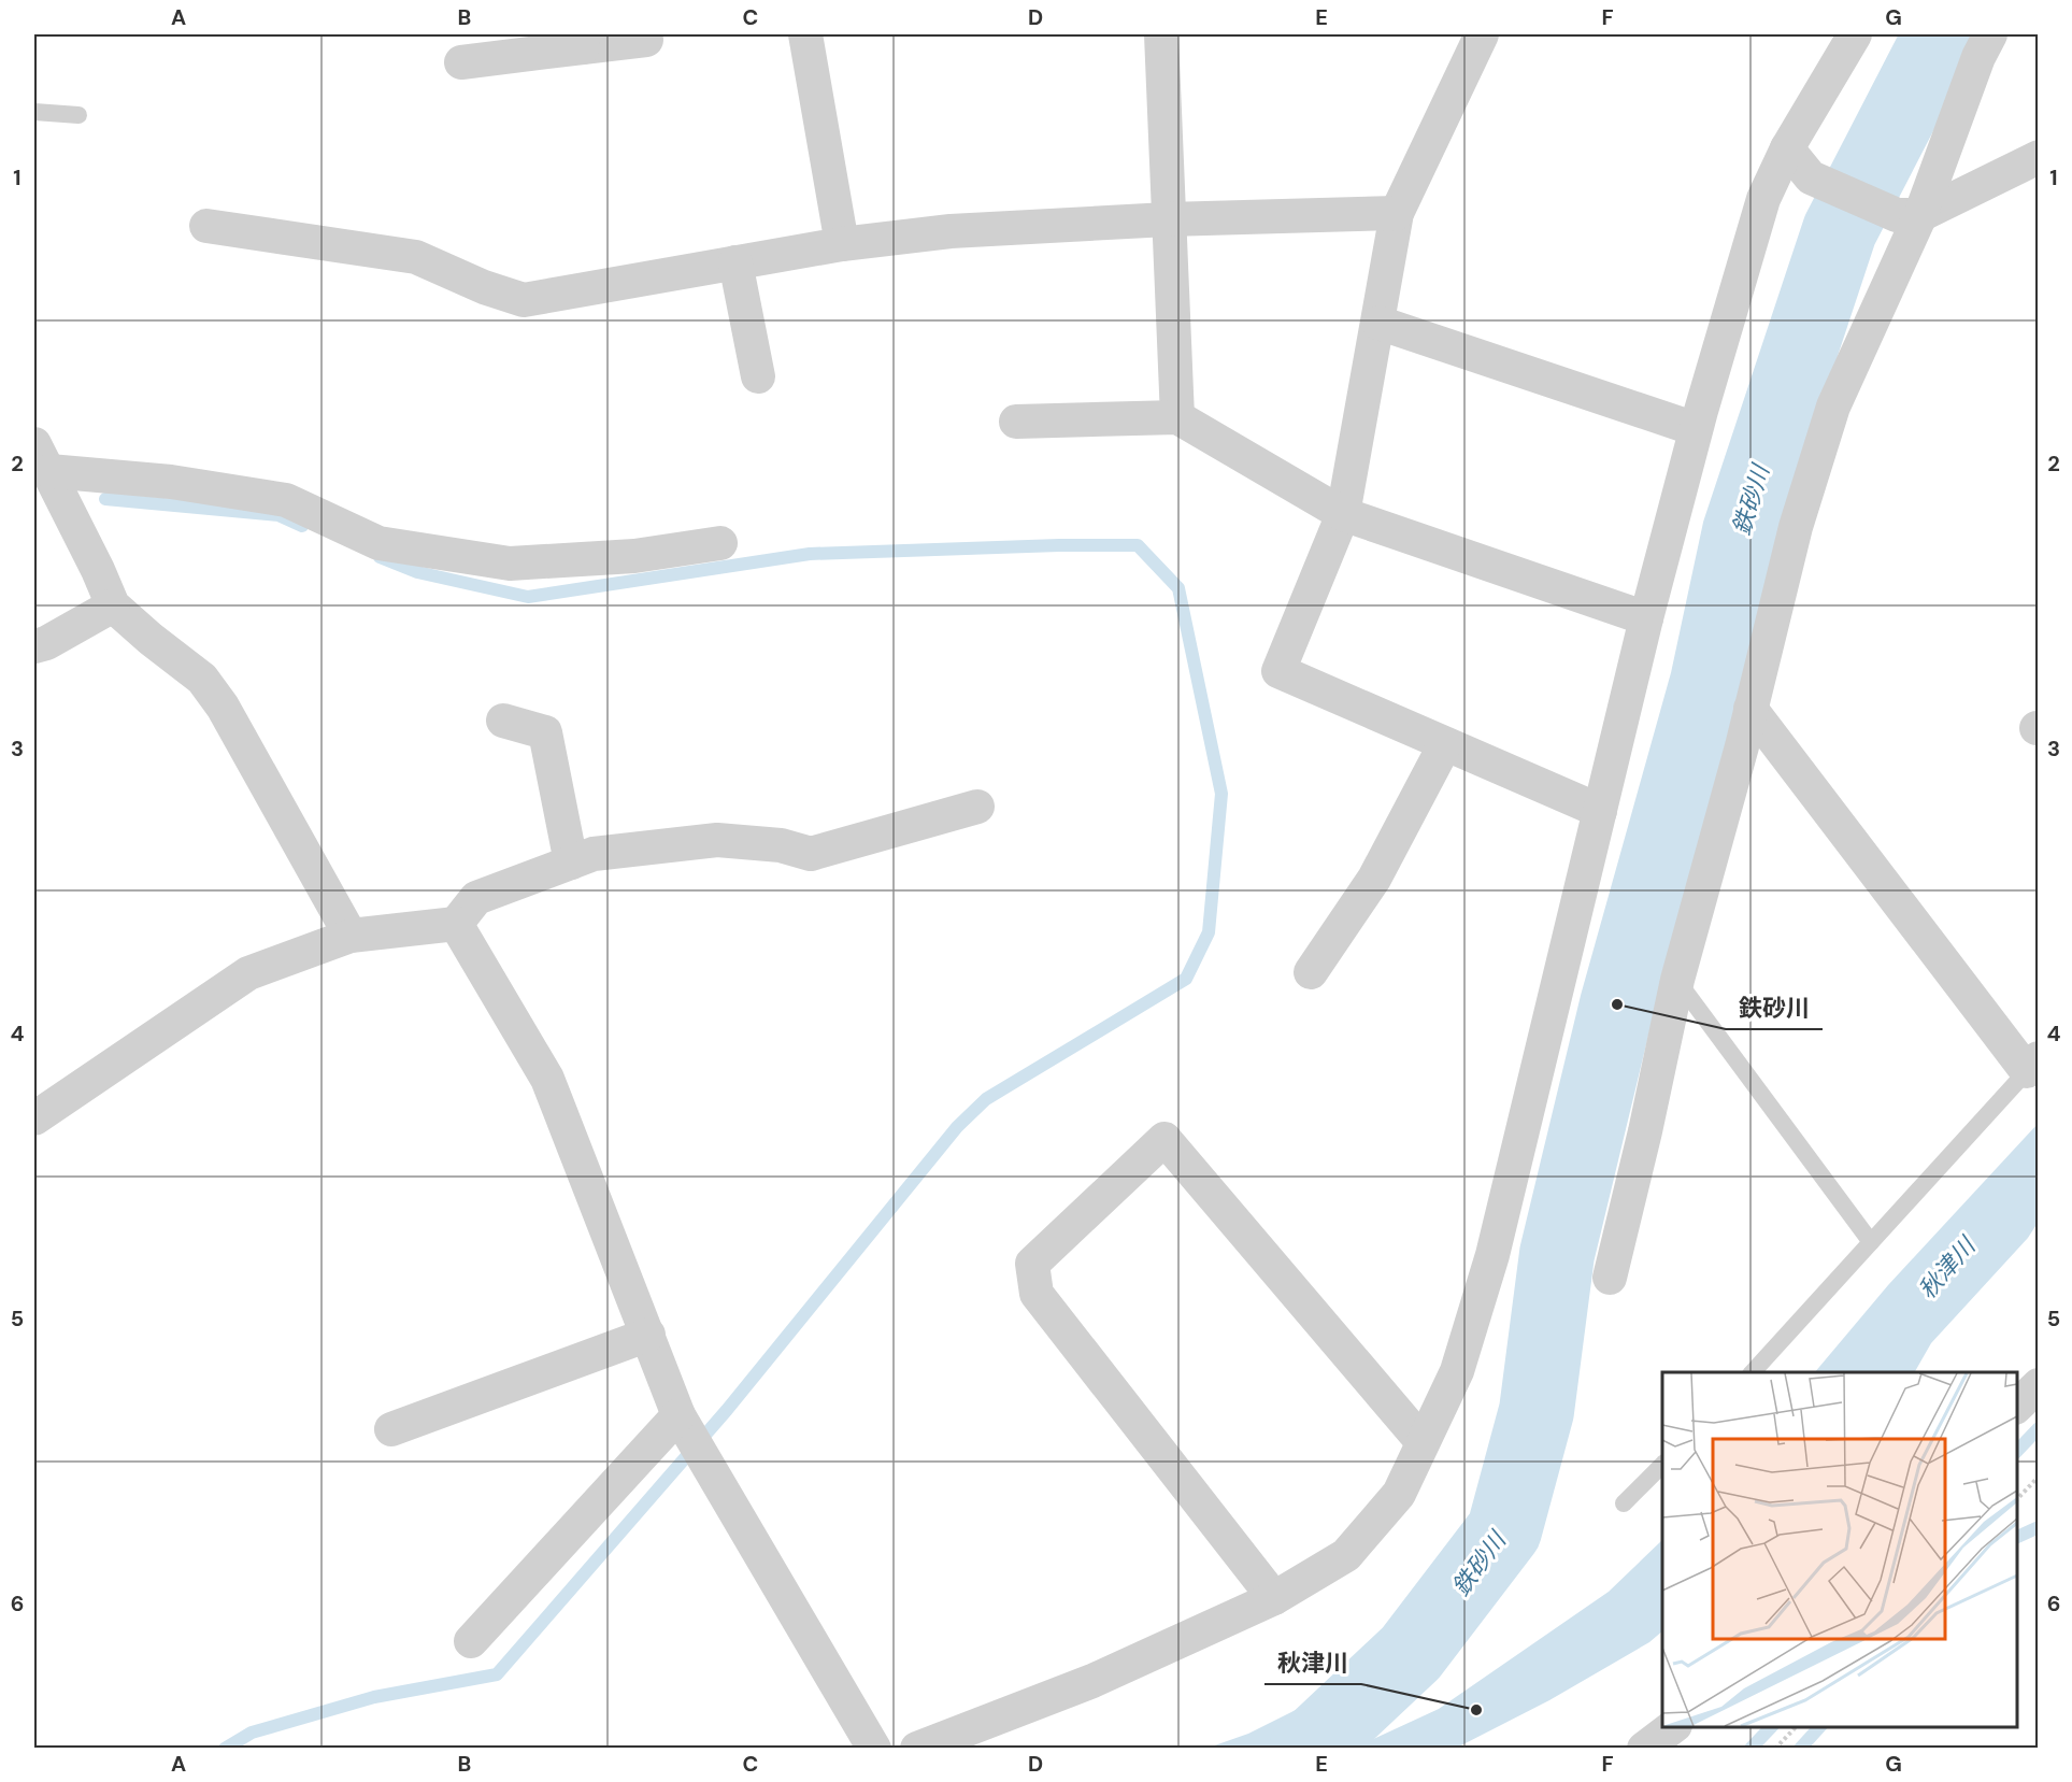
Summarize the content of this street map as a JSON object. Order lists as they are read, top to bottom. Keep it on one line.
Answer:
{"water":["鉄砂川","秋津川"],"places":["鉄砂川","秋津川"],"grid":{"columns":["A","B","C","D","E","F","G"],"rows":["1","2","3","4","5","6"]}}
